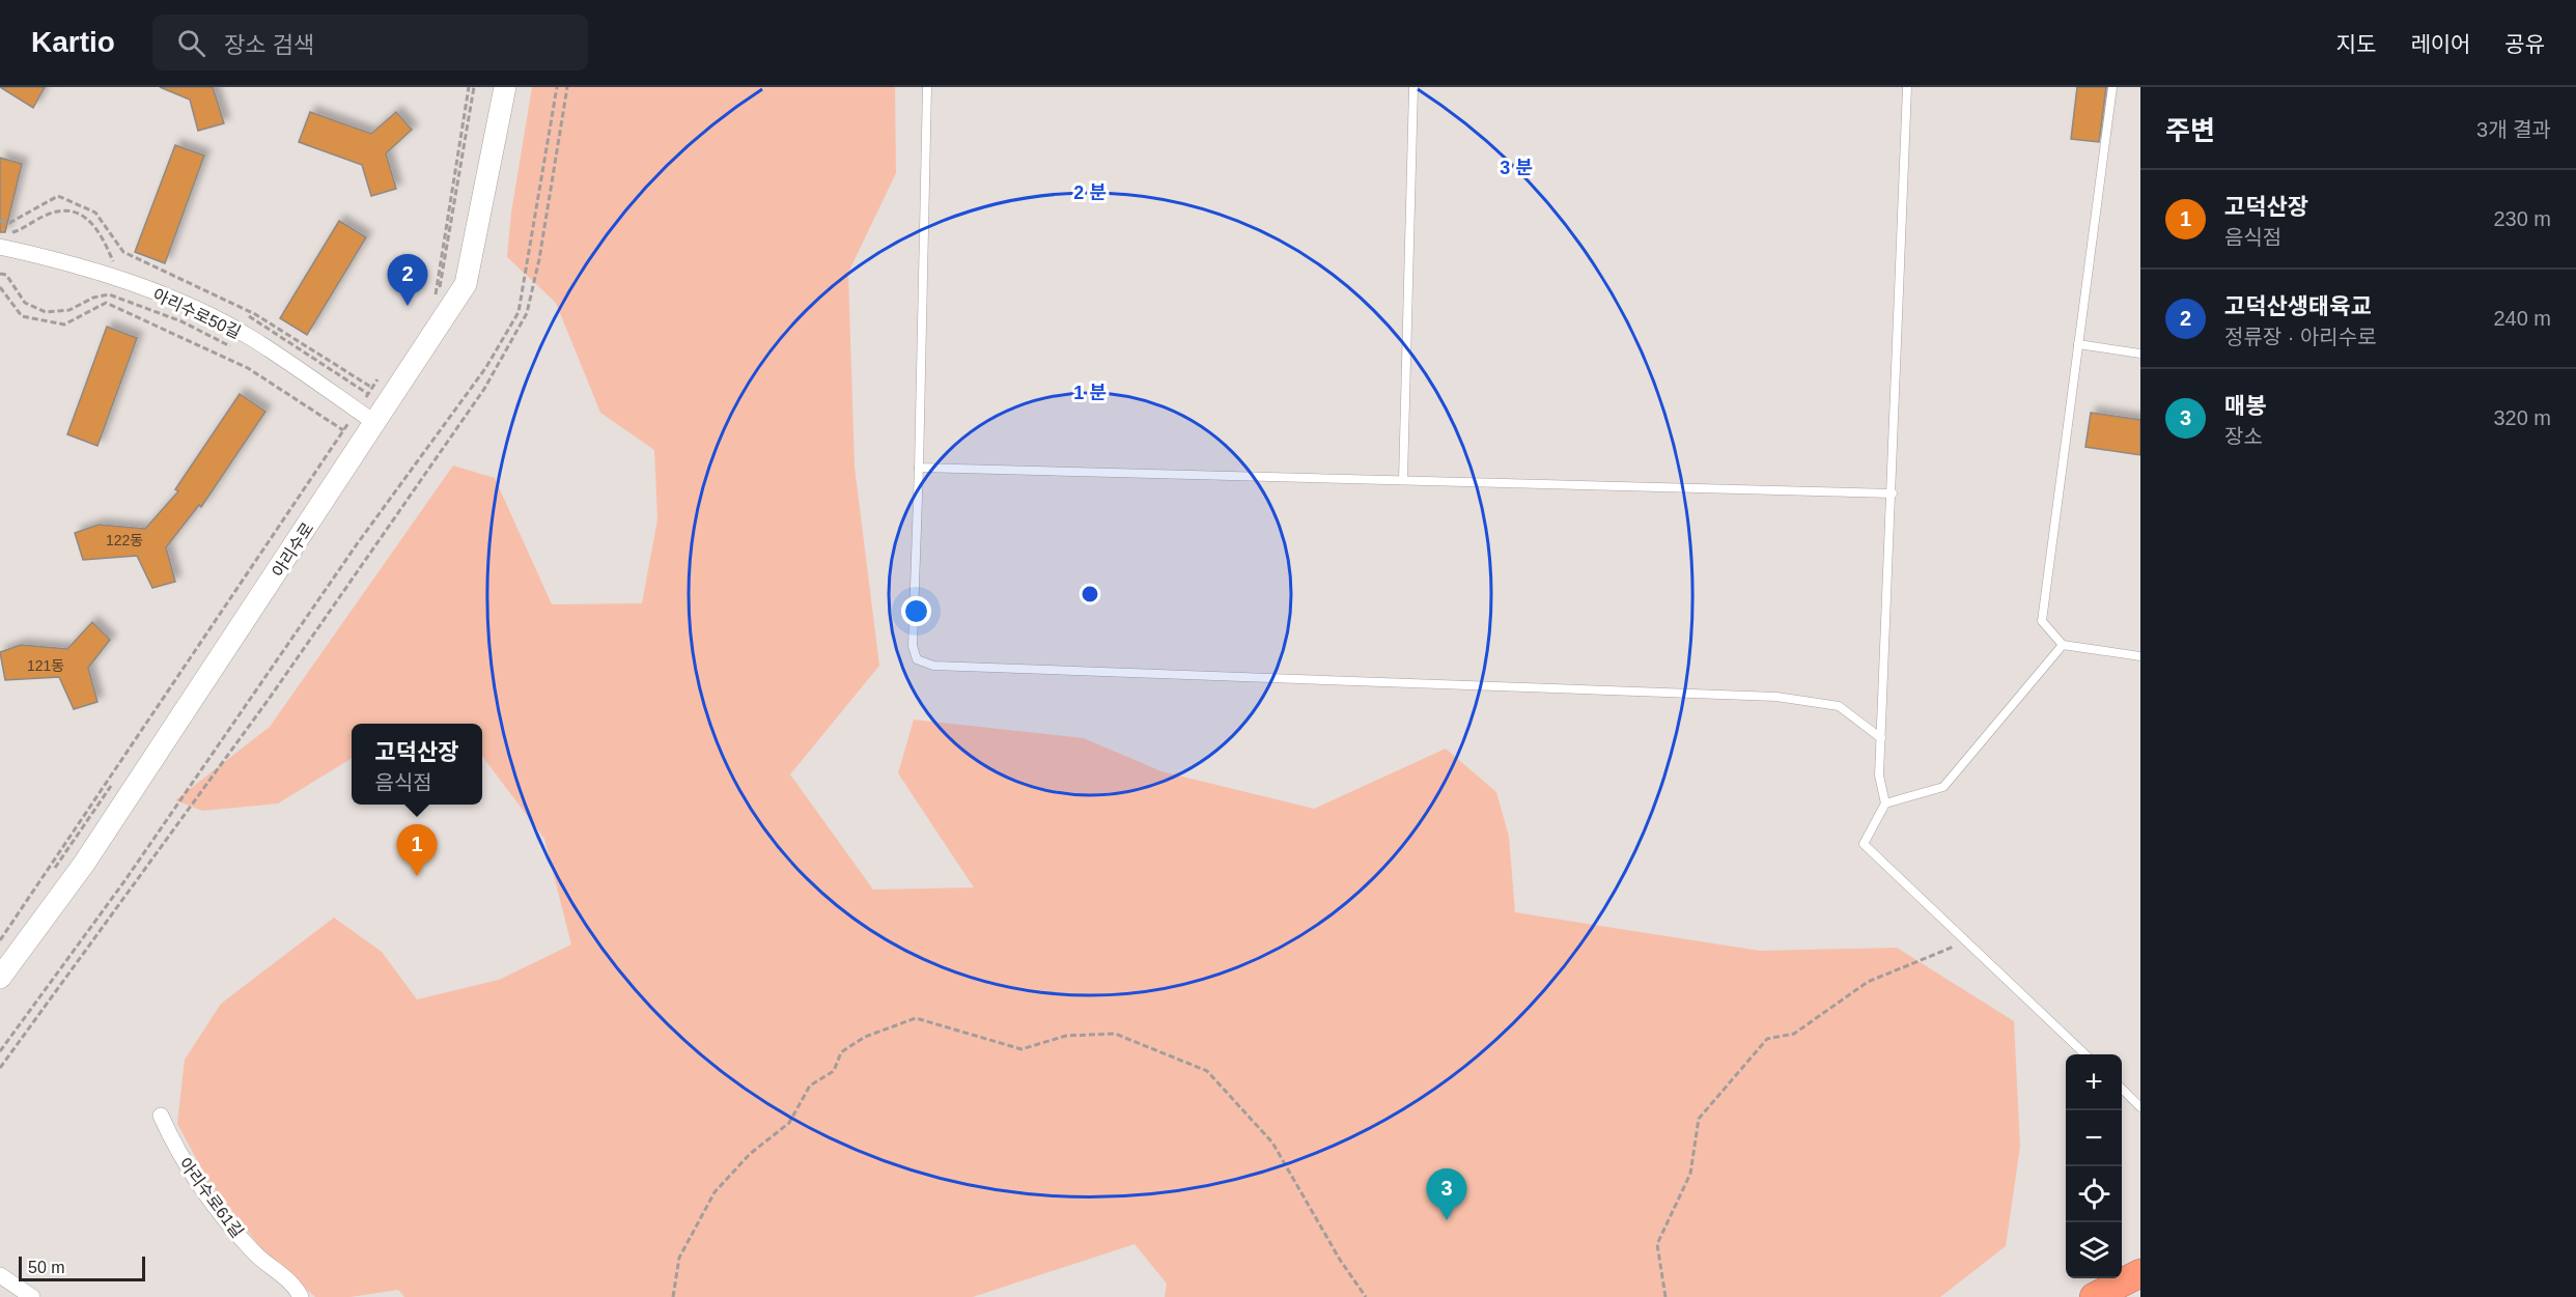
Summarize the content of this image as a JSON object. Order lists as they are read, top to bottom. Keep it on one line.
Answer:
{"streets":{"main road":["아리수로"],"street":["아리수로50길","아리수로61길"]},"crossings":[["아리수로50길","아리수로"]],"house_numbers":["122동","121동"],"scale_bar":"50 m","page":{"header":"Kartio","search":"장소 검색","nav":["지도","레이어","공유"],"heading":["주변","3개 결과"],"list":[{"mark":"1","name":"고덕산장","note":"음식점","value":"230 m"},{"mark":"2","name":"고덕산생태육교","note":"정류장 · 아리수로","value":"240 m"},{"mark":"3","name":"매봉","note":"장소","value":"320 m"}],"pins":["2","1","3"],"popup":["고덕산장","음식점"],"map_buttons":["+","−"],"scale":"50 m"},"rings":["3 분","2 분","1 분"]}
